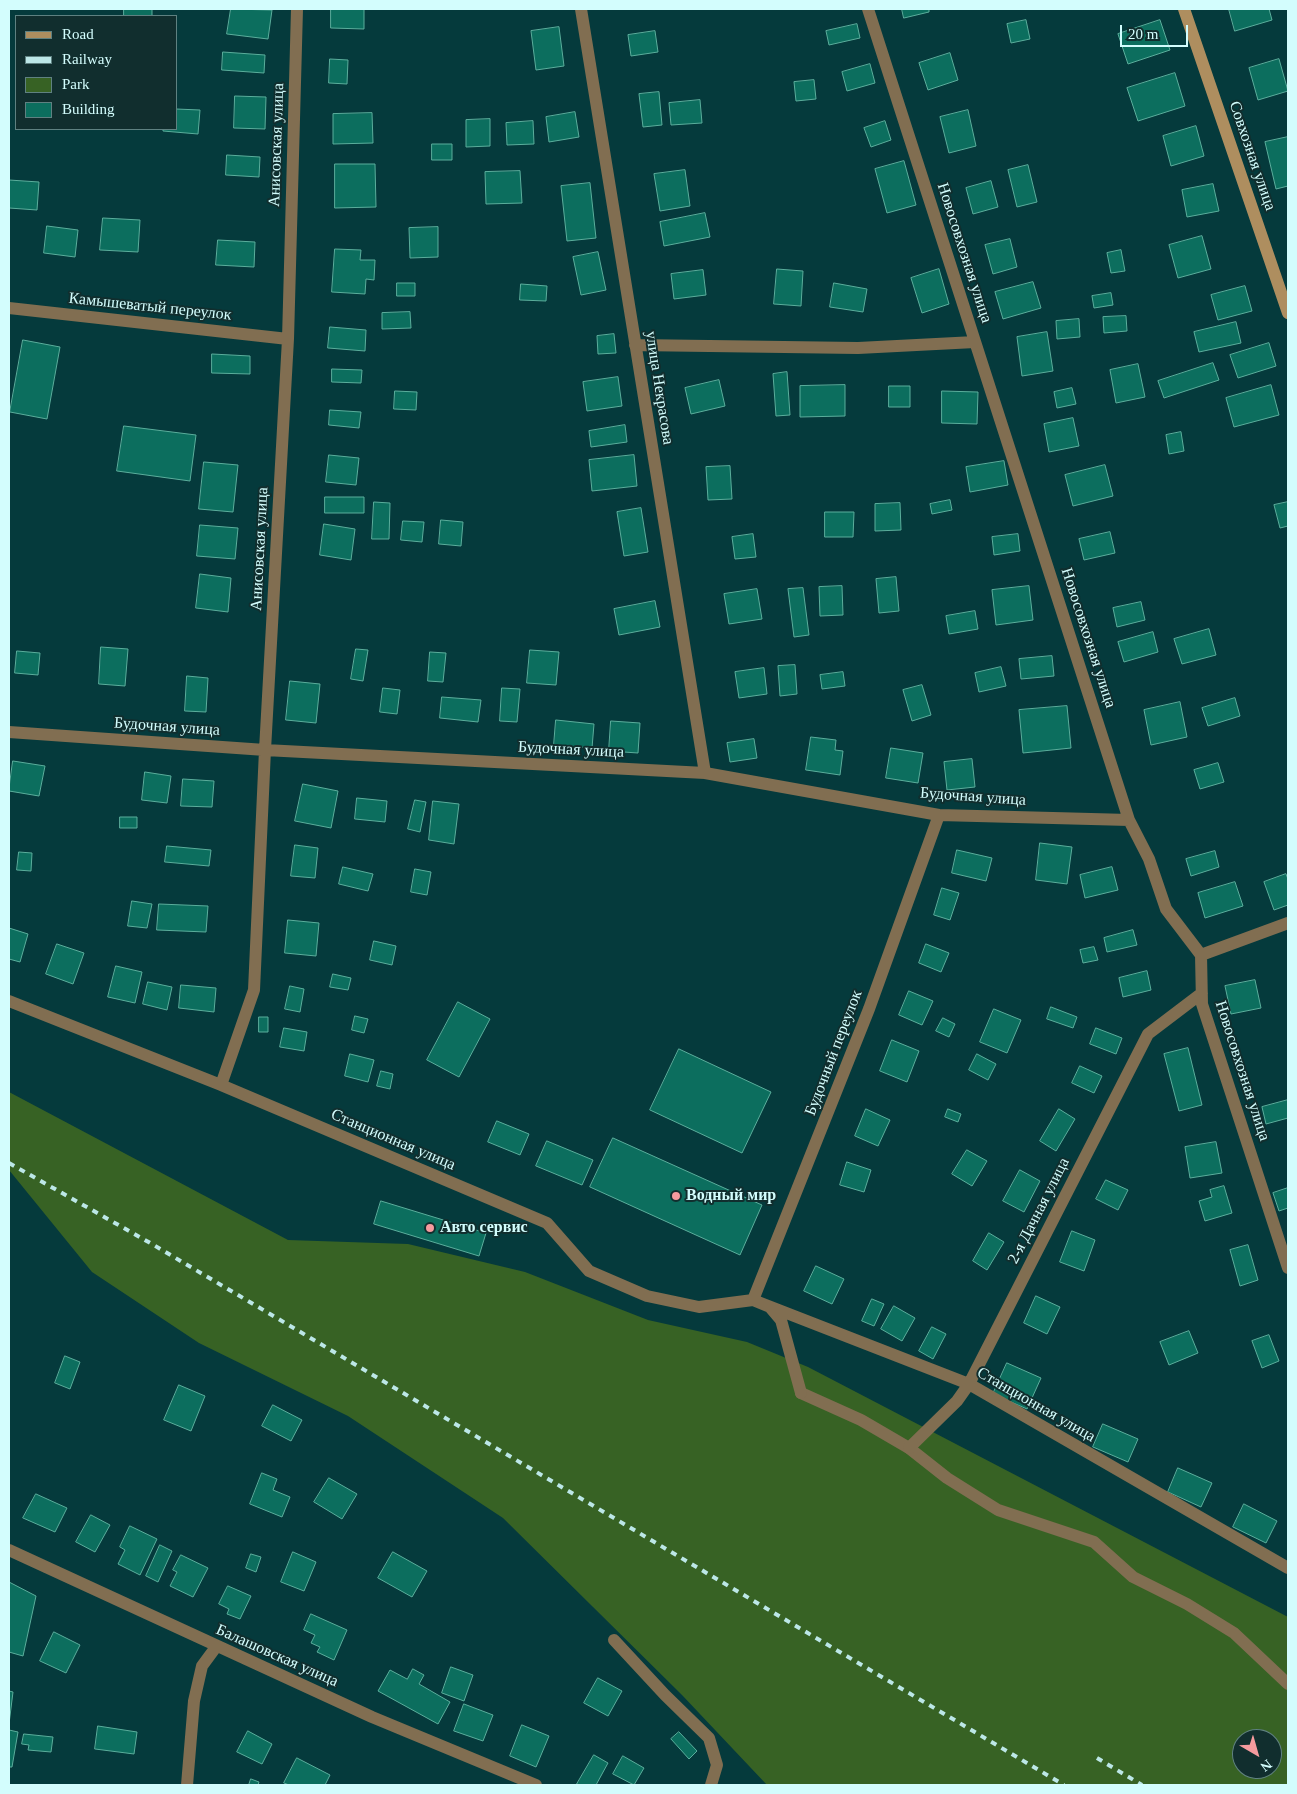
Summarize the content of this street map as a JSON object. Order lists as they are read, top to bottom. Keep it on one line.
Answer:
{"streets":{"street":["Анисовская улица","Совхозная улица","Новосовхозная улица","Камышеватый переулок","улица Некрасова","Будочная улица","Будочный переулок","Станционная улица","2-я Дачная улица","Балашовская улица"]},"crossings":[["Анисовская улица","Камышеватый переулок"],["Анисовская улица","Будочная улица"],["Анисовская улица","Станционная улица"],["Новосовхозная улица","Будочная улица"],["Новосовхозная улица","2-я Дачная улица"],["улица Некрасова","Будочная улица"],["Будочная улица","Будочный переулок"],["Будочный переулок","Станционная улица"],["Станционная улица","2-я Дачная улица"]],"places":["Водный мир","Авто сервис"],"legend":["Road","Railway","Park","Building"],"scale_bar":"20 m","north":"bottom right"}
